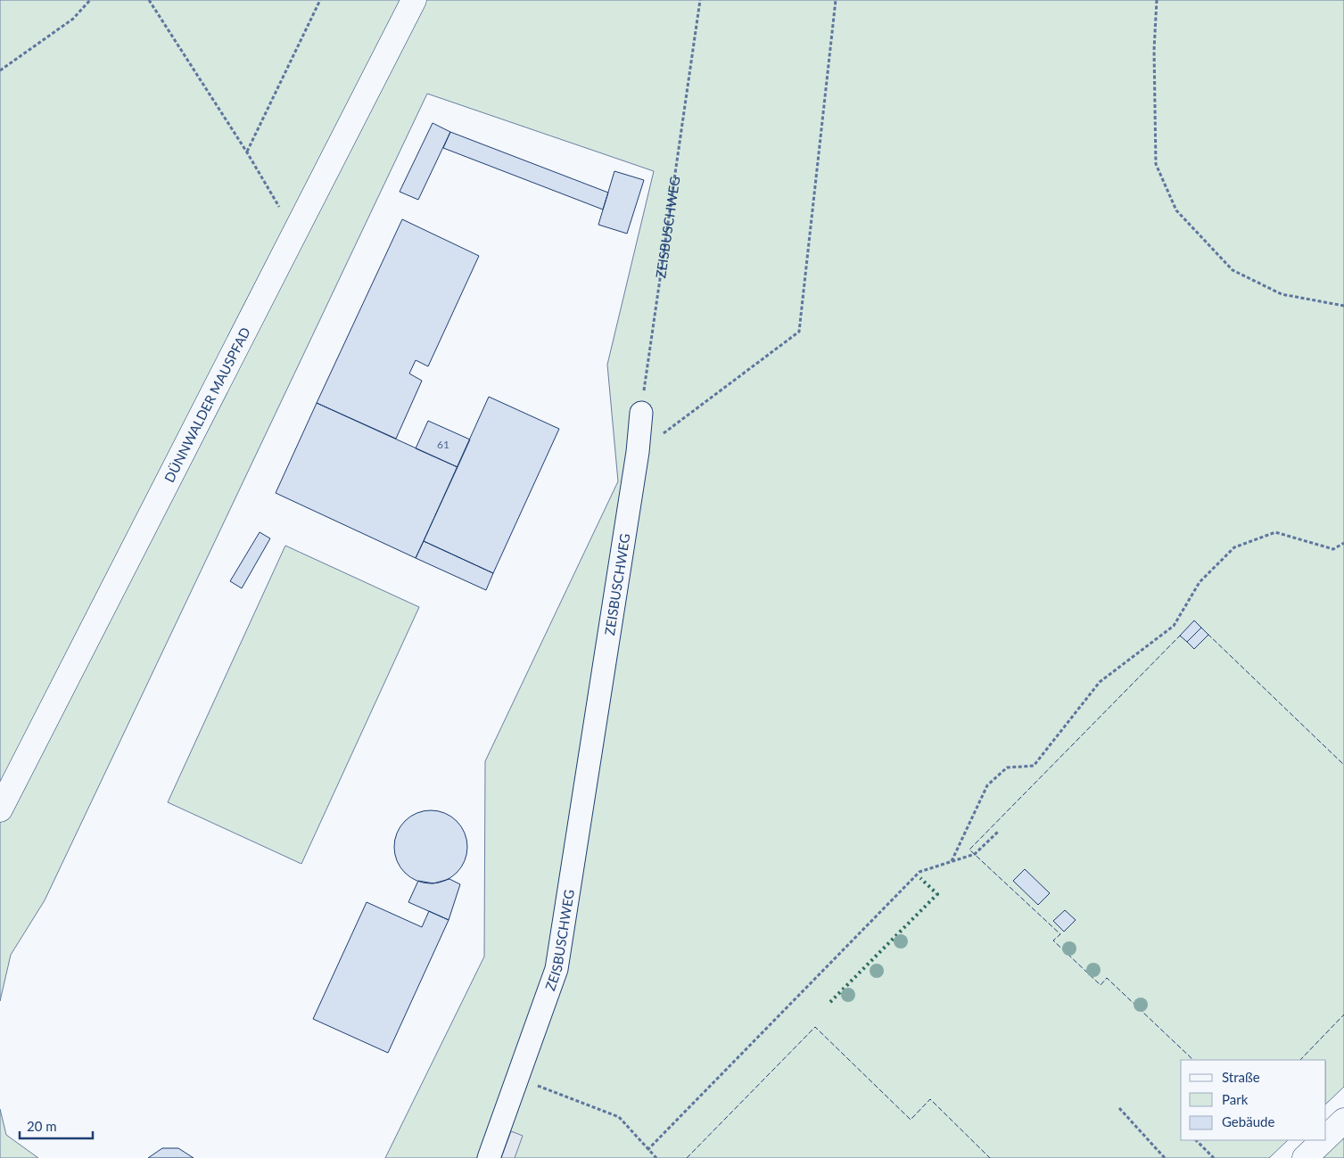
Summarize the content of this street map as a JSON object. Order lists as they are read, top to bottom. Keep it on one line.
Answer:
{"streets":{"main road":["DÜNNWALDER MAUSPFAD"],"street":["ZEISBUSCHWEG"]},"house_numbers":["61"],"legend":["Straße","Park","Gebäude"],"scale_bar":"20 m"}
